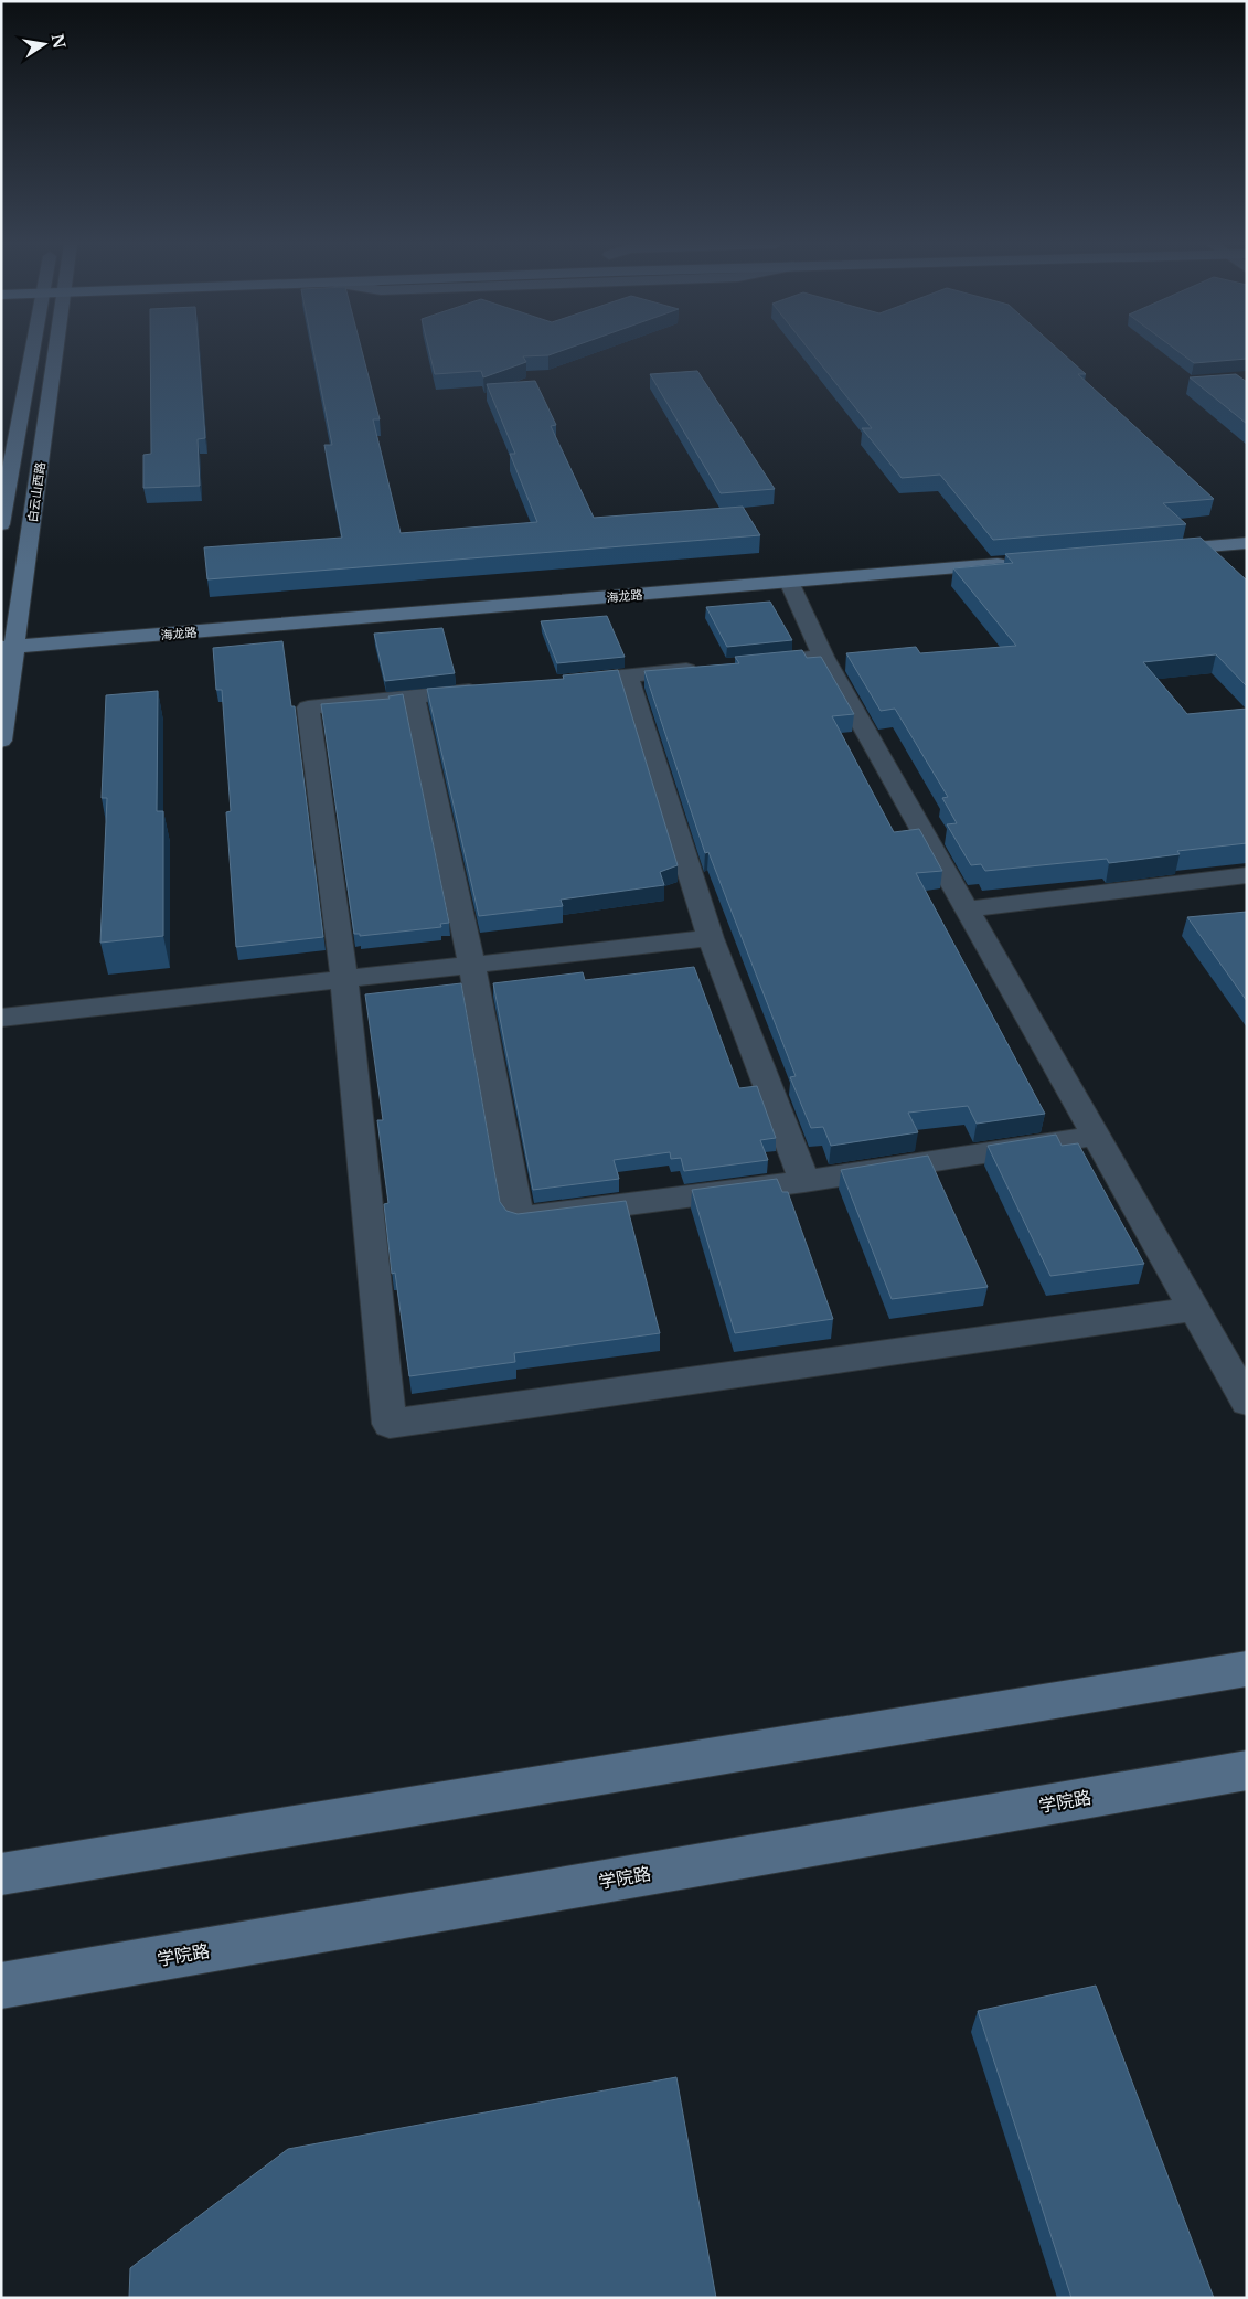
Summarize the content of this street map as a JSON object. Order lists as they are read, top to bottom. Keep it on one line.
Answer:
{"streets":{"main road":["白云山西路","海龙路","学院路"]},"crossings":[["白云山西路","海龙路"]],"north":"right"}
